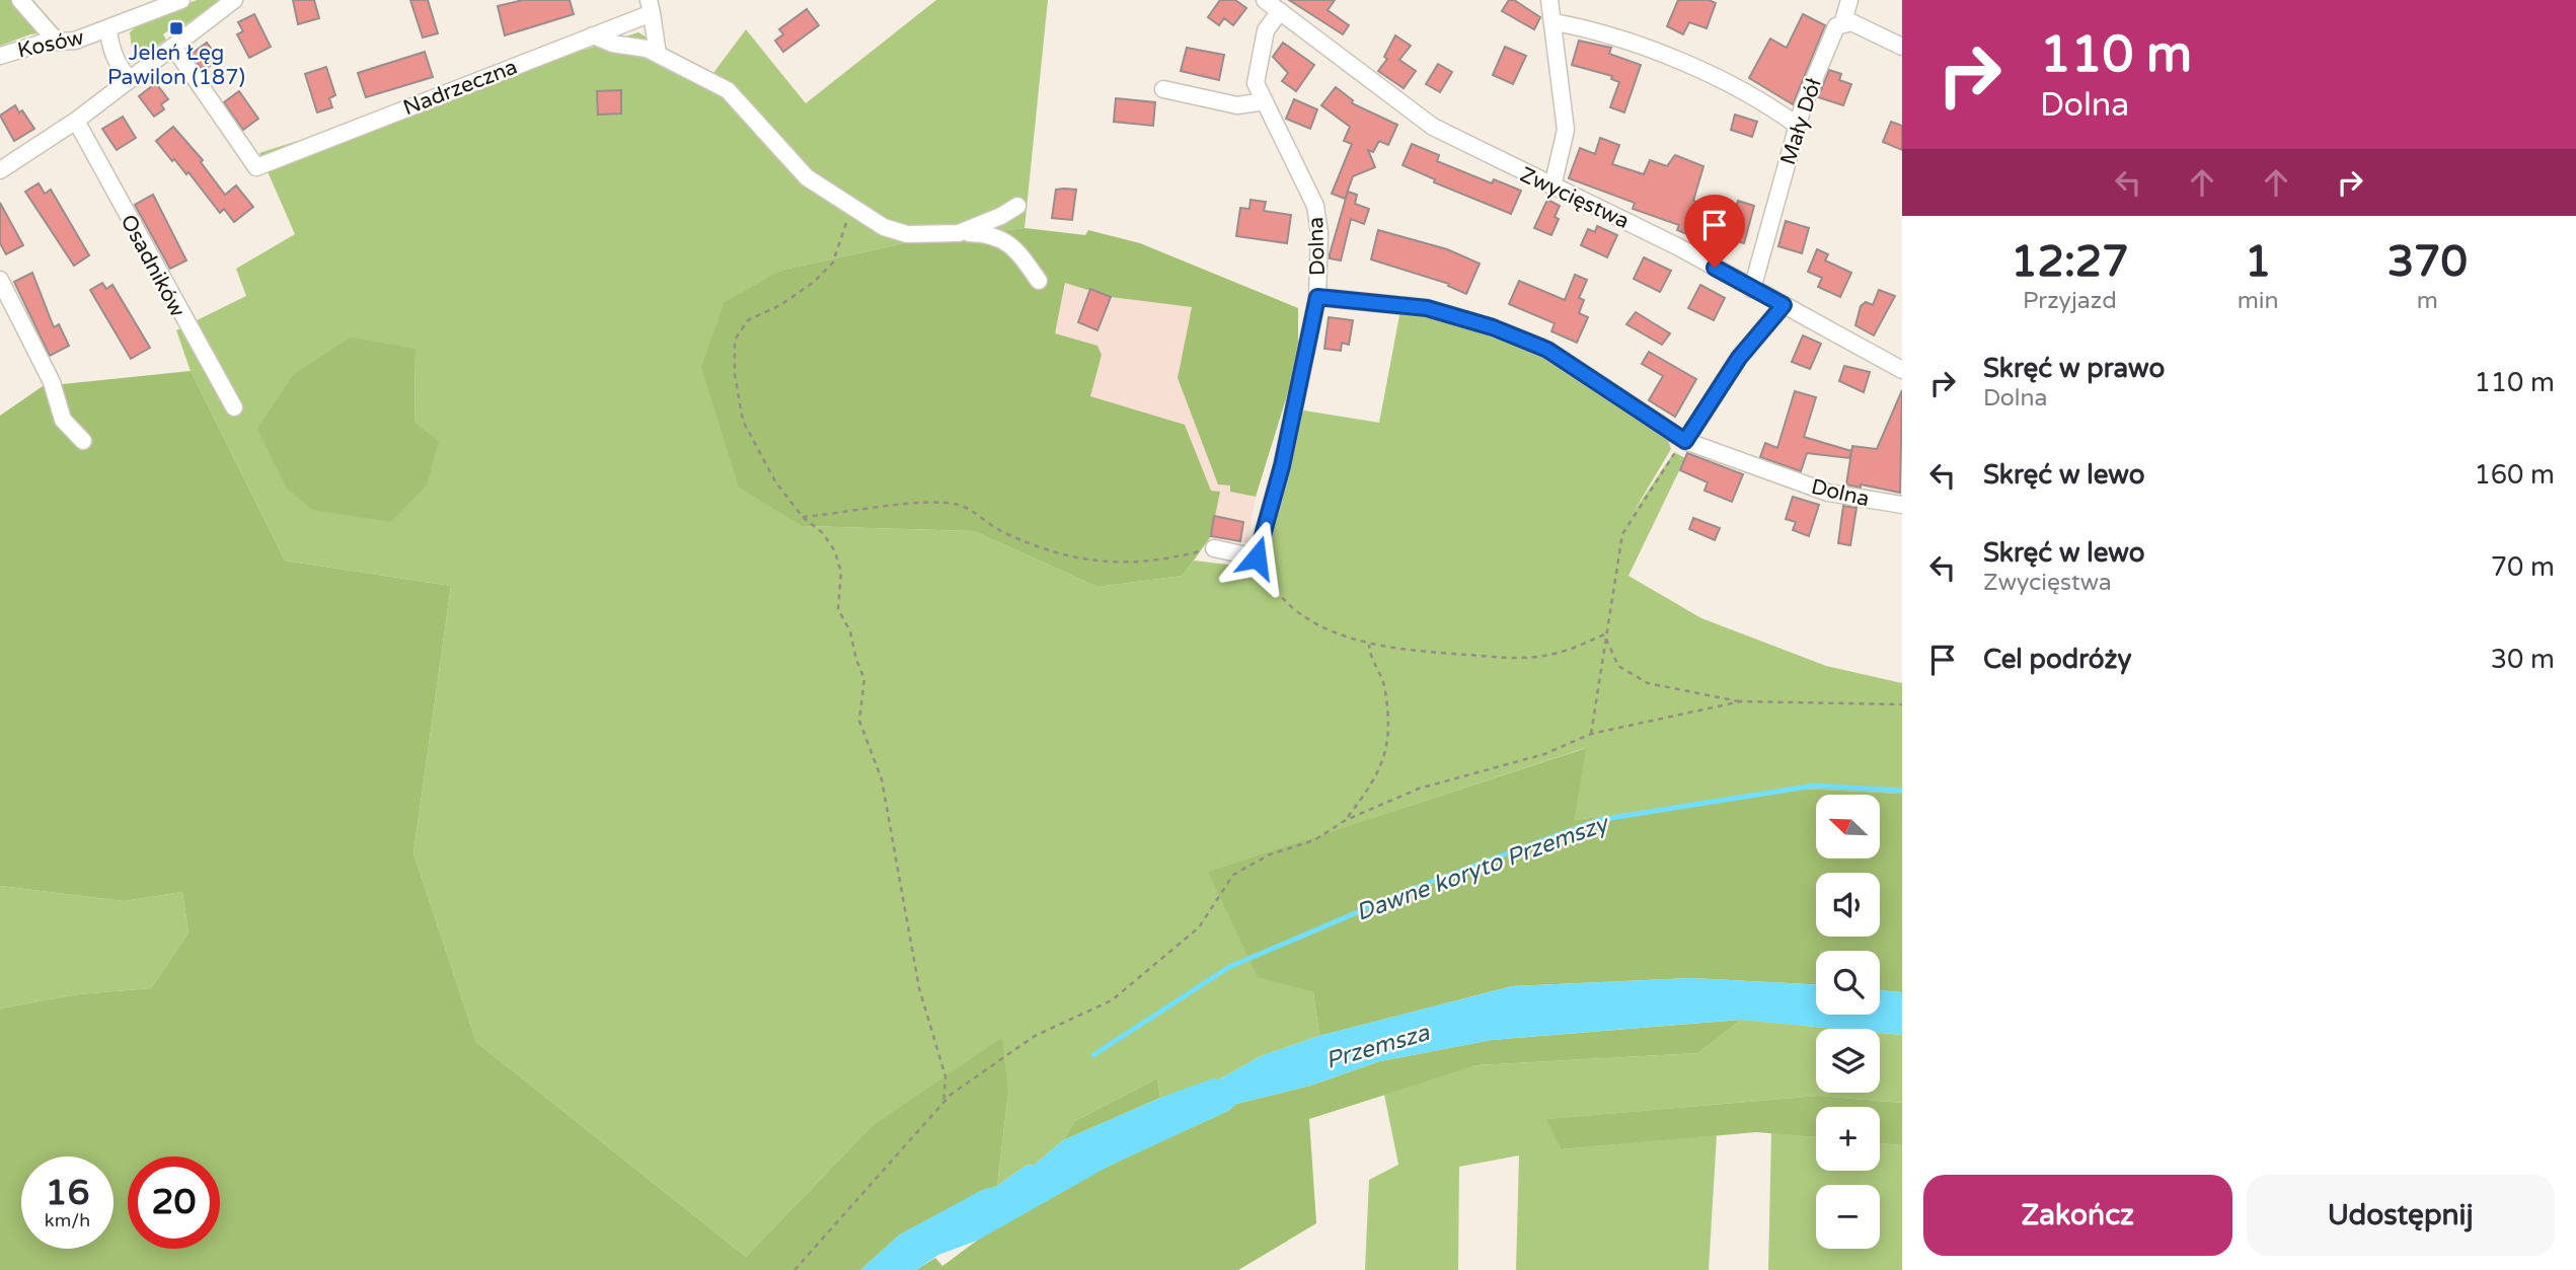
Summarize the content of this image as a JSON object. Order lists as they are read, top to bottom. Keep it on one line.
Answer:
{"streets":{"street":["Kosów","Nadrzeczna","Mały Dół","Zwycięstwa","Dolna","Osadników"]},"crossings":[["Mały Dół","Zwycięstwa"],["Zwycięstwa","Dolna"]],"water":["Dawne koryto Przemszy","Przemsza"],"places":{"transit":["Jeleń Łęg Pawilon (187)"]},"north":"top left","page":{"turn":["110 m","Dolna"],"eta":["12:27","Przyjazd","1","min","370","m"],"list":[{"name":"Skręć w prawo","note":"Dolna","value":"110 m"},{"name":"Skręć w lewo","value":"160 m"},{"name":"Skręć w lewo","note":"Zwycięstwa","value":"70 m"},{"name":"Cel podróży","value":"30 m"}],"map_buttons":["+","−"],"speed":"16 km/h","limit":"20","buttons":["Zakończ","Udostępnij"]}}
